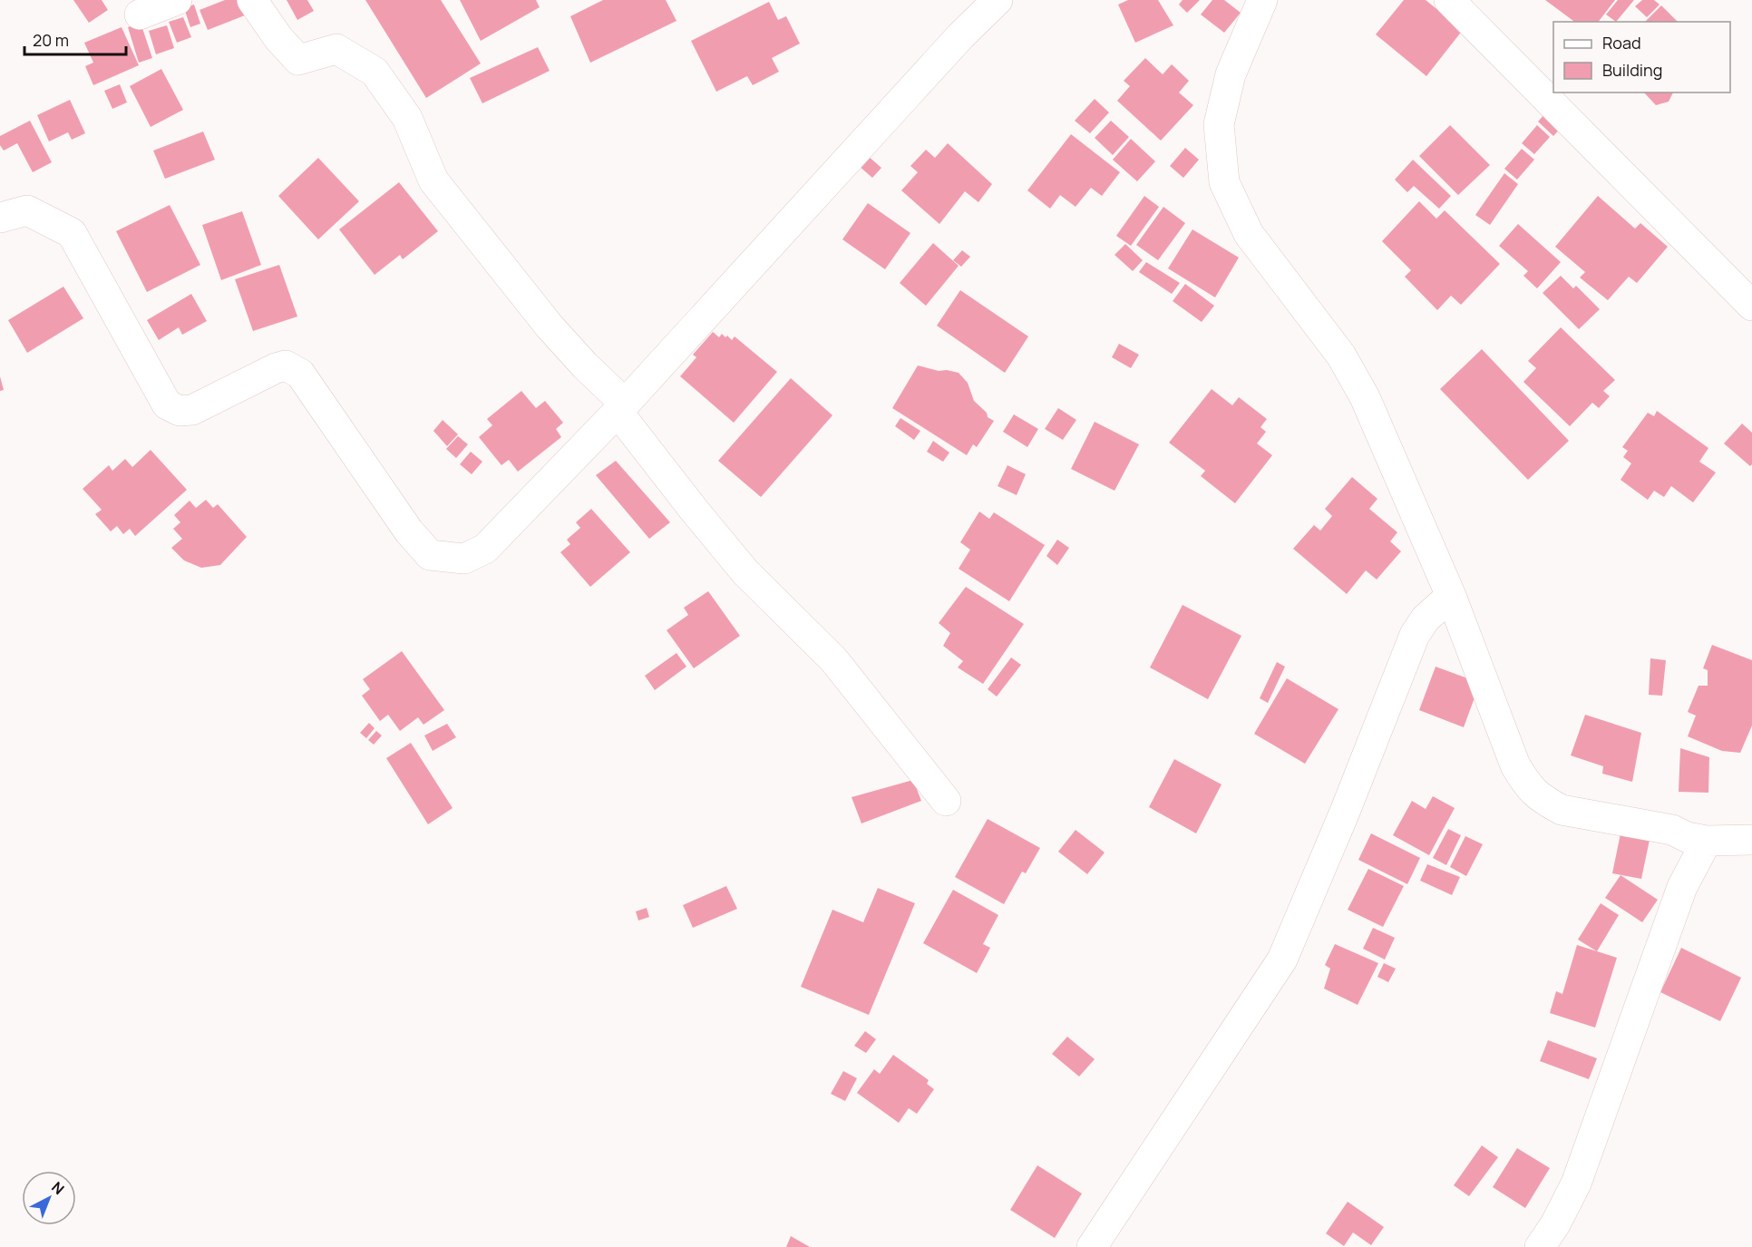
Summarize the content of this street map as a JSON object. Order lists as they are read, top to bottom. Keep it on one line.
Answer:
{"legend":["Road","Building"],"scale_bar":"20 m","north":"top right"}
